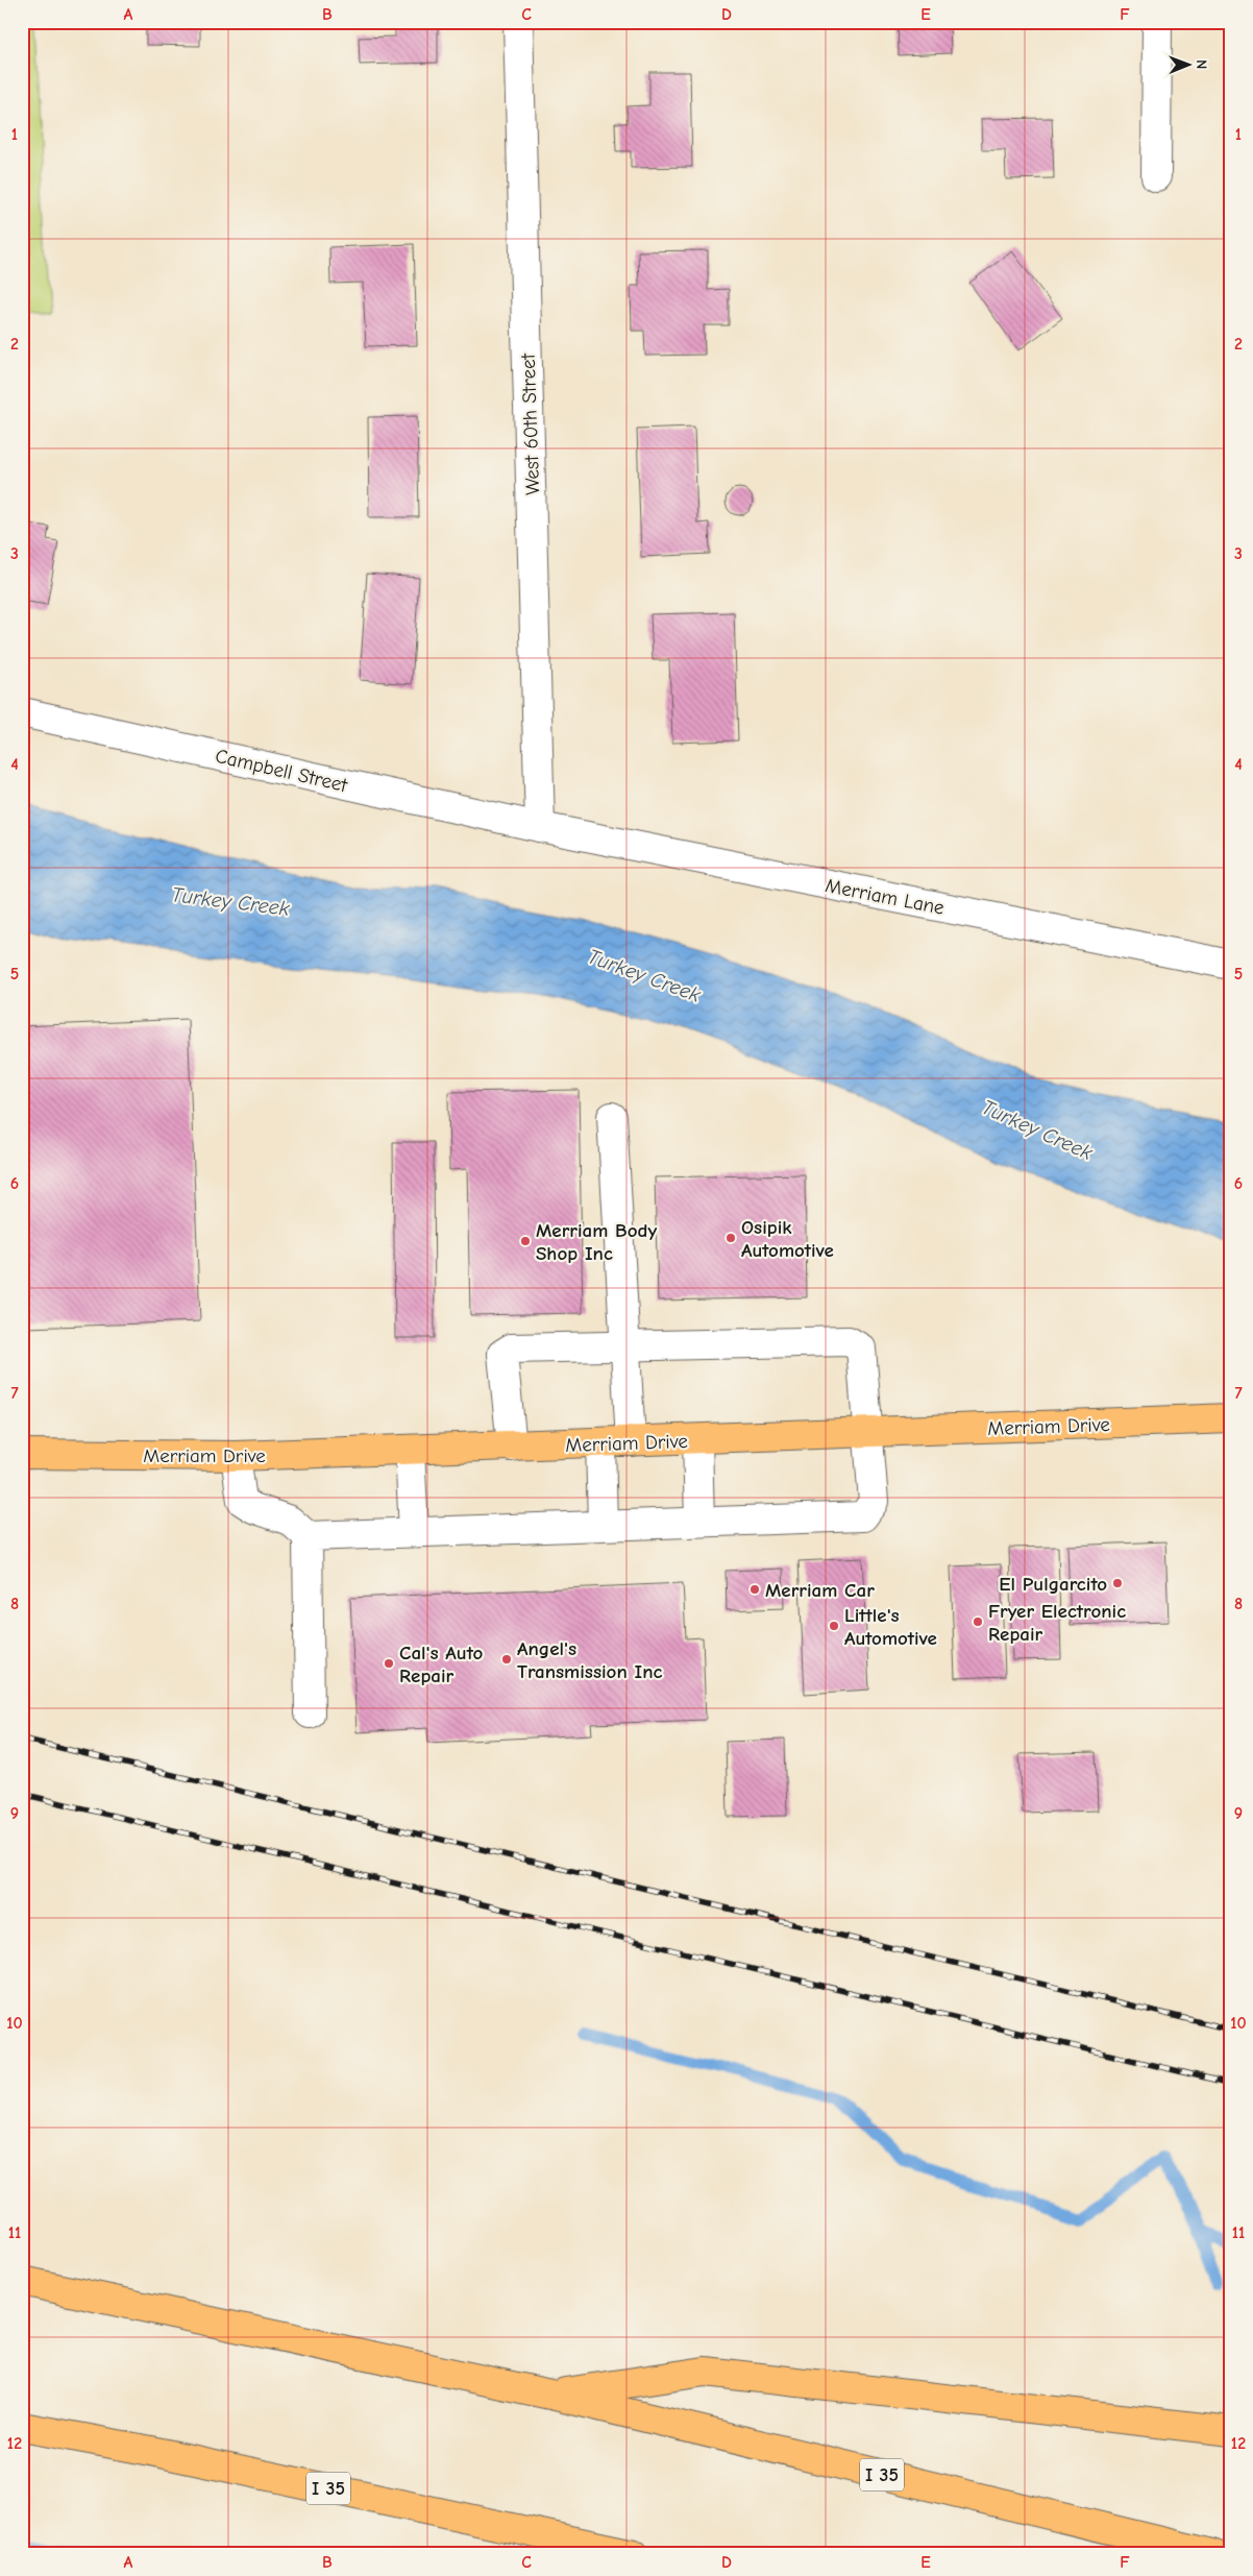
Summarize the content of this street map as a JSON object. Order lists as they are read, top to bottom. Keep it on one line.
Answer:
{"streets":{"main road":["Merriam Drive","I 35"],"street":["West 60th Street","Campbell Street","Merriam Lane"]},"crossings":[["West 60th Street","Campbell Street"],["West 60th Street","Merriam Lane"],["Campbell Street","Merriam Lane"]],"water":["Turkey Creek"],"places":["Osipik Automotive","Merriam Body Shop Inc","El Pulgarcito","Merriam Car","Fryer Electronic Repair","Little's Automotive","Angel's Transmission Inc","Cal's Auto Repair"],"north":"right","grid":{"columns":["A","B","C","D","E","F"],"rows":["1","2","3","4","5","6","7","8","9","10","11","12"]}}
